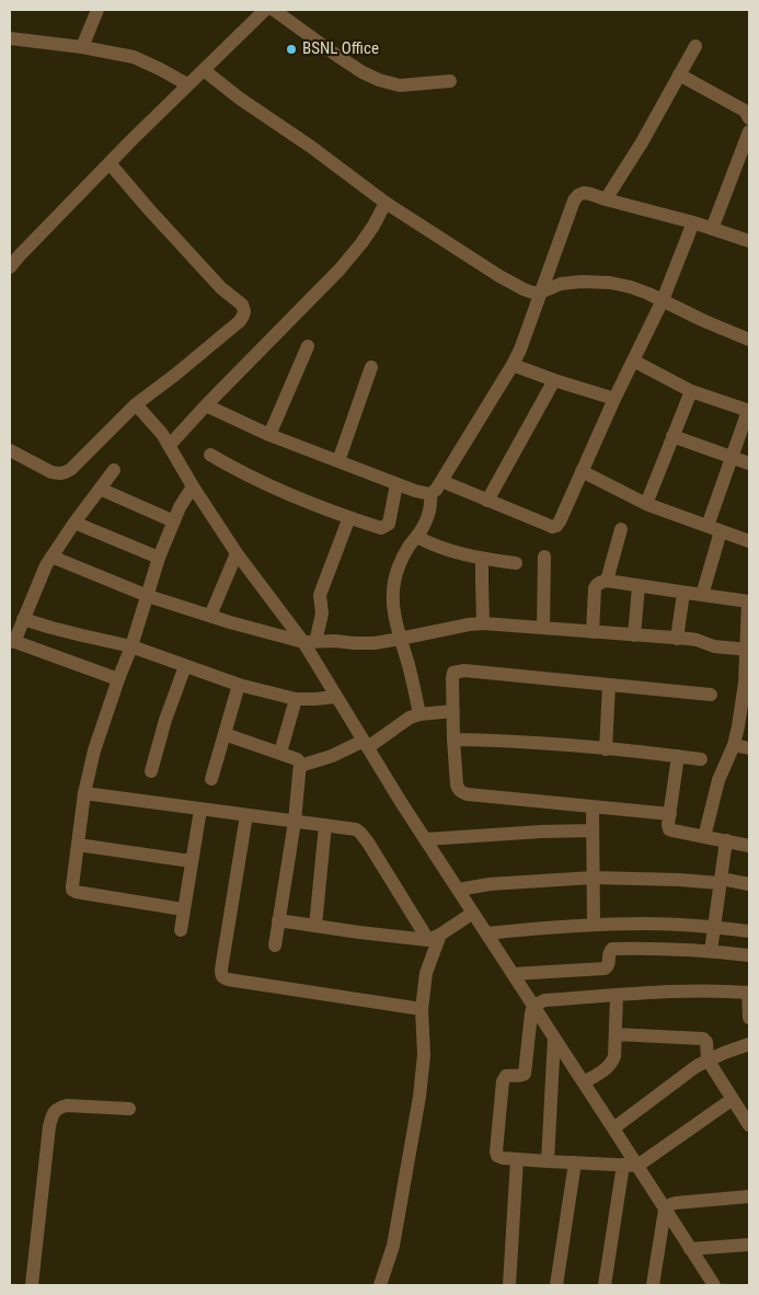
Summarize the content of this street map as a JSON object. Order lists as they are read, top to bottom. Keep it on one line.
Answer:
{"places":["BSNL Office"]}
